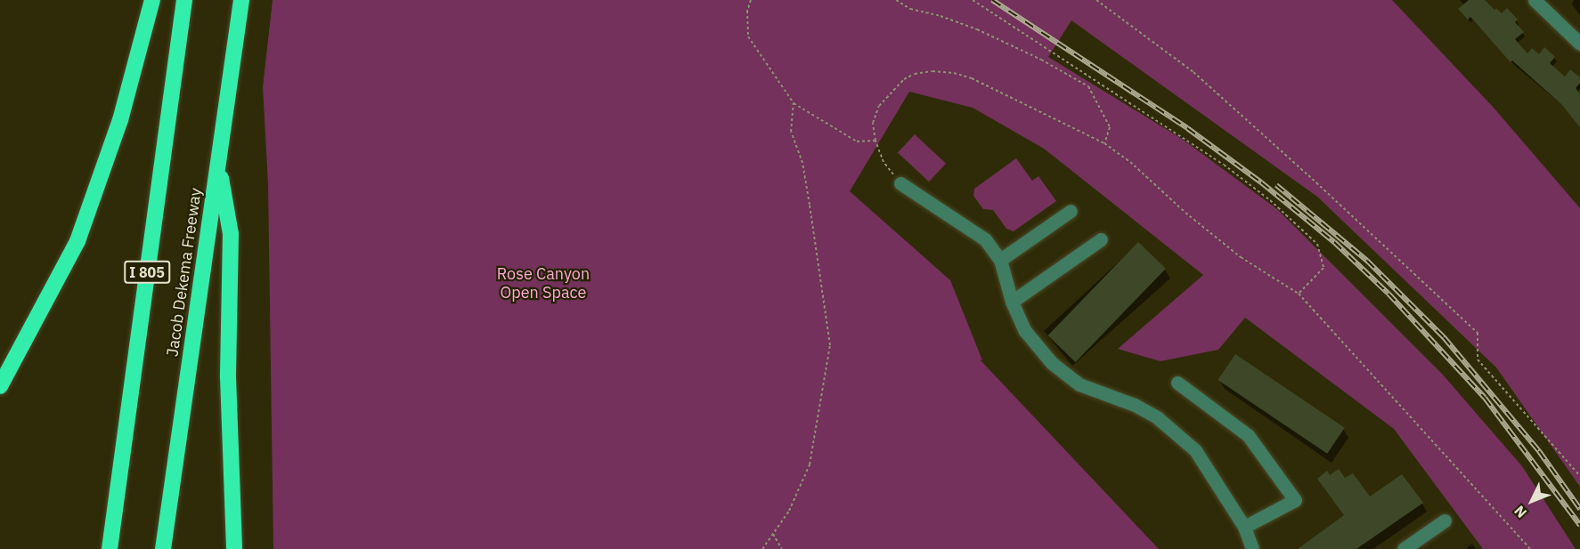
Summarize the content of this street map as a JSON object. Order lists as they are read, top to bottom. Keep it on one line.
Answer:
{"streets":{"highway":["I 805","Jacob Dekema Freeway"]},"parks":["Rose Canyon Open Space"],"north":"bottom left"}
